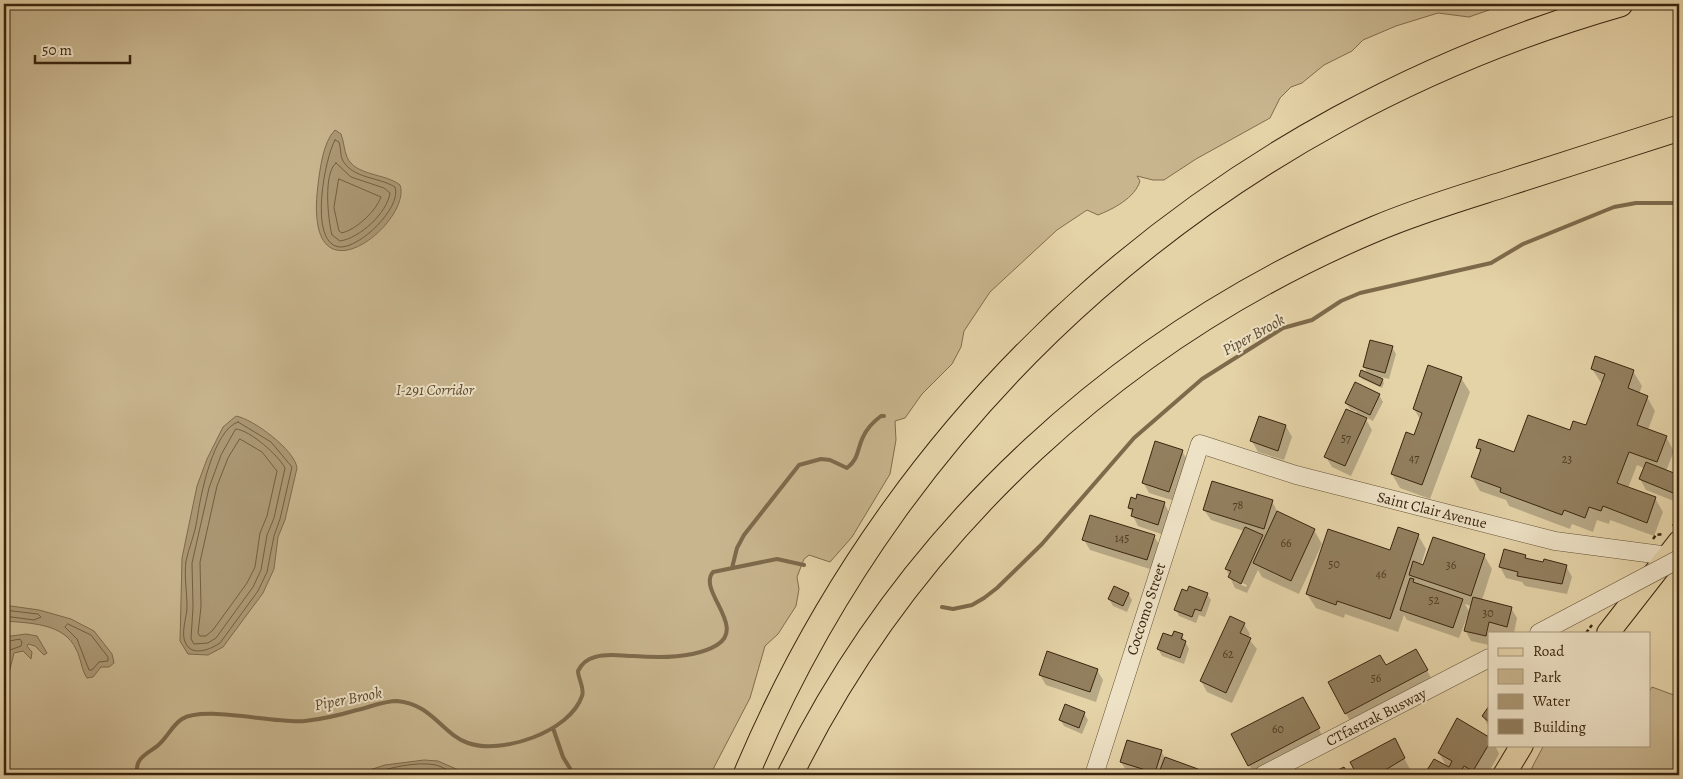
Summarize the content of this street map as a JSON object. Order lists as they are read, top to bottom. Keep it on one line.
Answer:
{"streets":{"street":["Saint Clair Avenue","Coccomo Street","CTfastrak Busway"]},"crossings":[["Saint Clair Avenue","Coccomo Street"]],"water":["Piper Brook"],"parks":["I-291 Corridor"],"house_numbers":["57","47","23","78","145","66","50","36","46","52","30","62","56","60"],"legend":["Road","Park","Water","Building"],"scale_bar":"50 m"}
